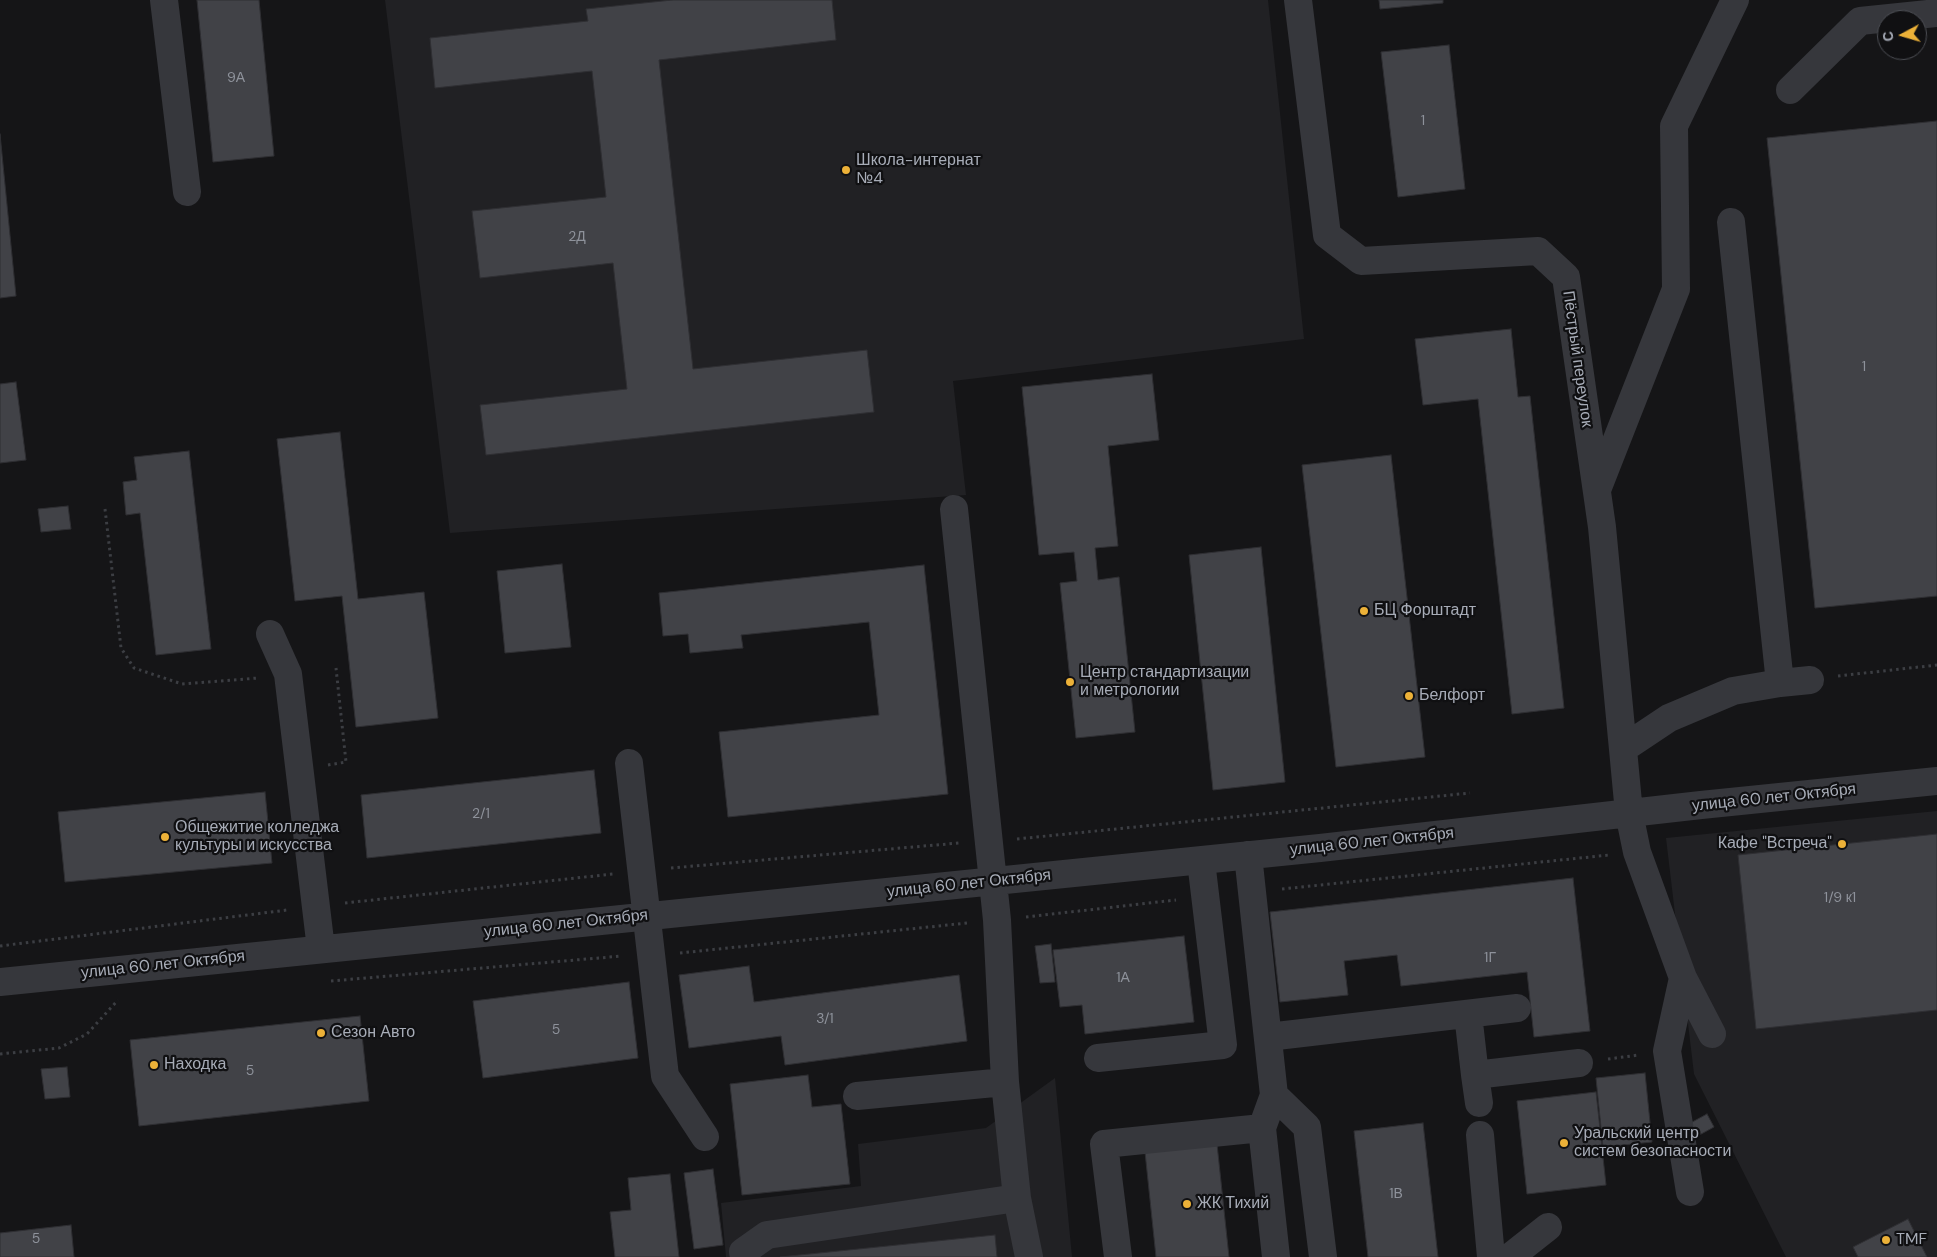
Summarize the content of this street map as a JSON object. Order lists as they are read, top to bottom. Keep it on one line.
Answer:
{"streets":{"street":["Пёстрый переулок","улица 60 лет Октября"]},"crossings":[["Пёстрый переулок","улица 60 лет Октября"]],"places":["Школа-интернат №4","БЦ Форштадт","Центр стандартизации и метрологии","Белфорт","Общежитие колледжа культуры и искусства","Кафе \"Встреча\"","Сезон Авто","Находка","Уральский центр систем безопасности","ЖК Тихий","TMF"],"house_numbers":["9А","1","2Д","1","2/1","1/9 к1","1Г","1А","3/1","5","5","1В","5"],"north":"left"}
